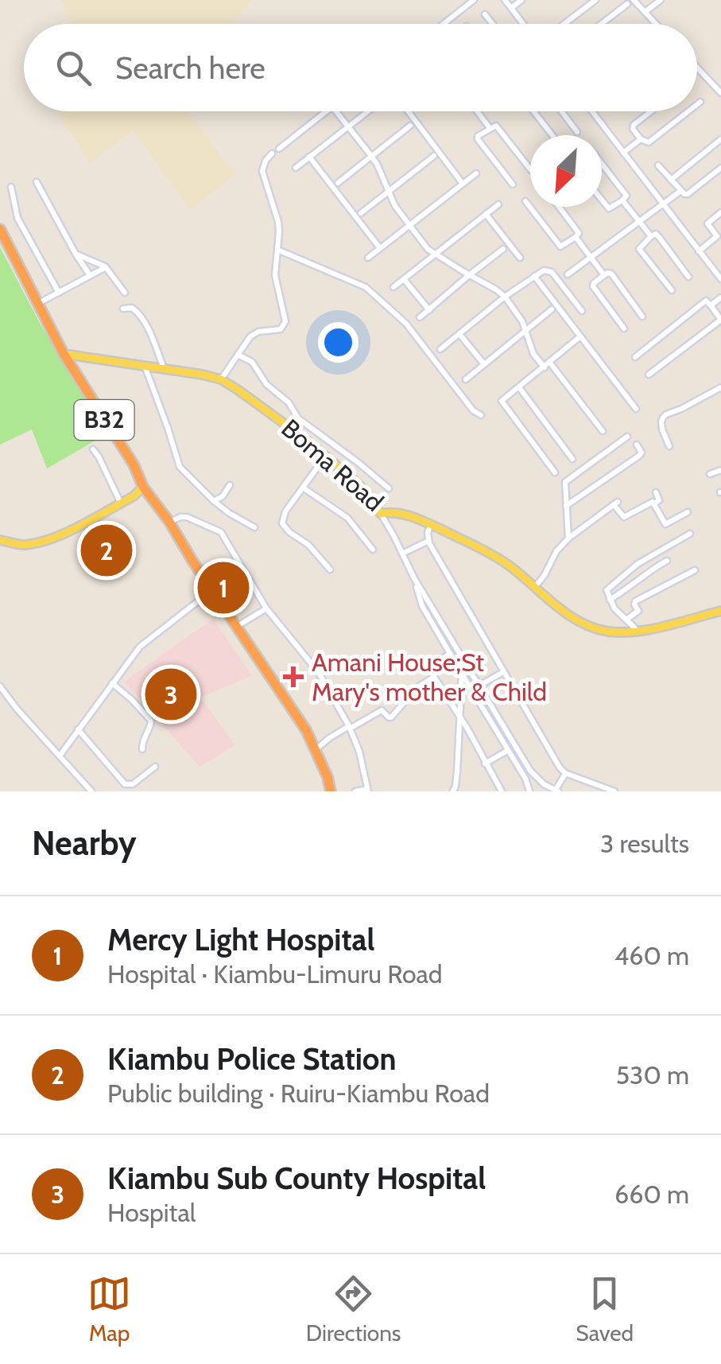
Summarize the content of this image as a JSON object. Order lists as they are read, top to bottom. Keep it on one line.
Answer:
{"streets":{"highway":["B32"],"main road":["Boma Road"]},"crossings":[["B32","Boma Road"]],"places":{"health":["Amani House;St Mary's mother & Child"]},"north":"bottom left","page":{"search":"Search here","pins":["2","1","3"],"heading":["Nearby","3 results"],"list":[{"mark":"1","name":"Mercy Light Hospital","note":"Hospital · Kiambu-Limuru Road","value":"460 m"},{"mark":"2","name":"Kiambu Police Station","note":"Public building · Ruiru-Kiambu Road","value":"530 m"},{"mark":"3","name":"Kiambu Sub County Hospital","note":"Hospital","value":"660 m"}],"nav":["Map","Directions","Saved"]}}
